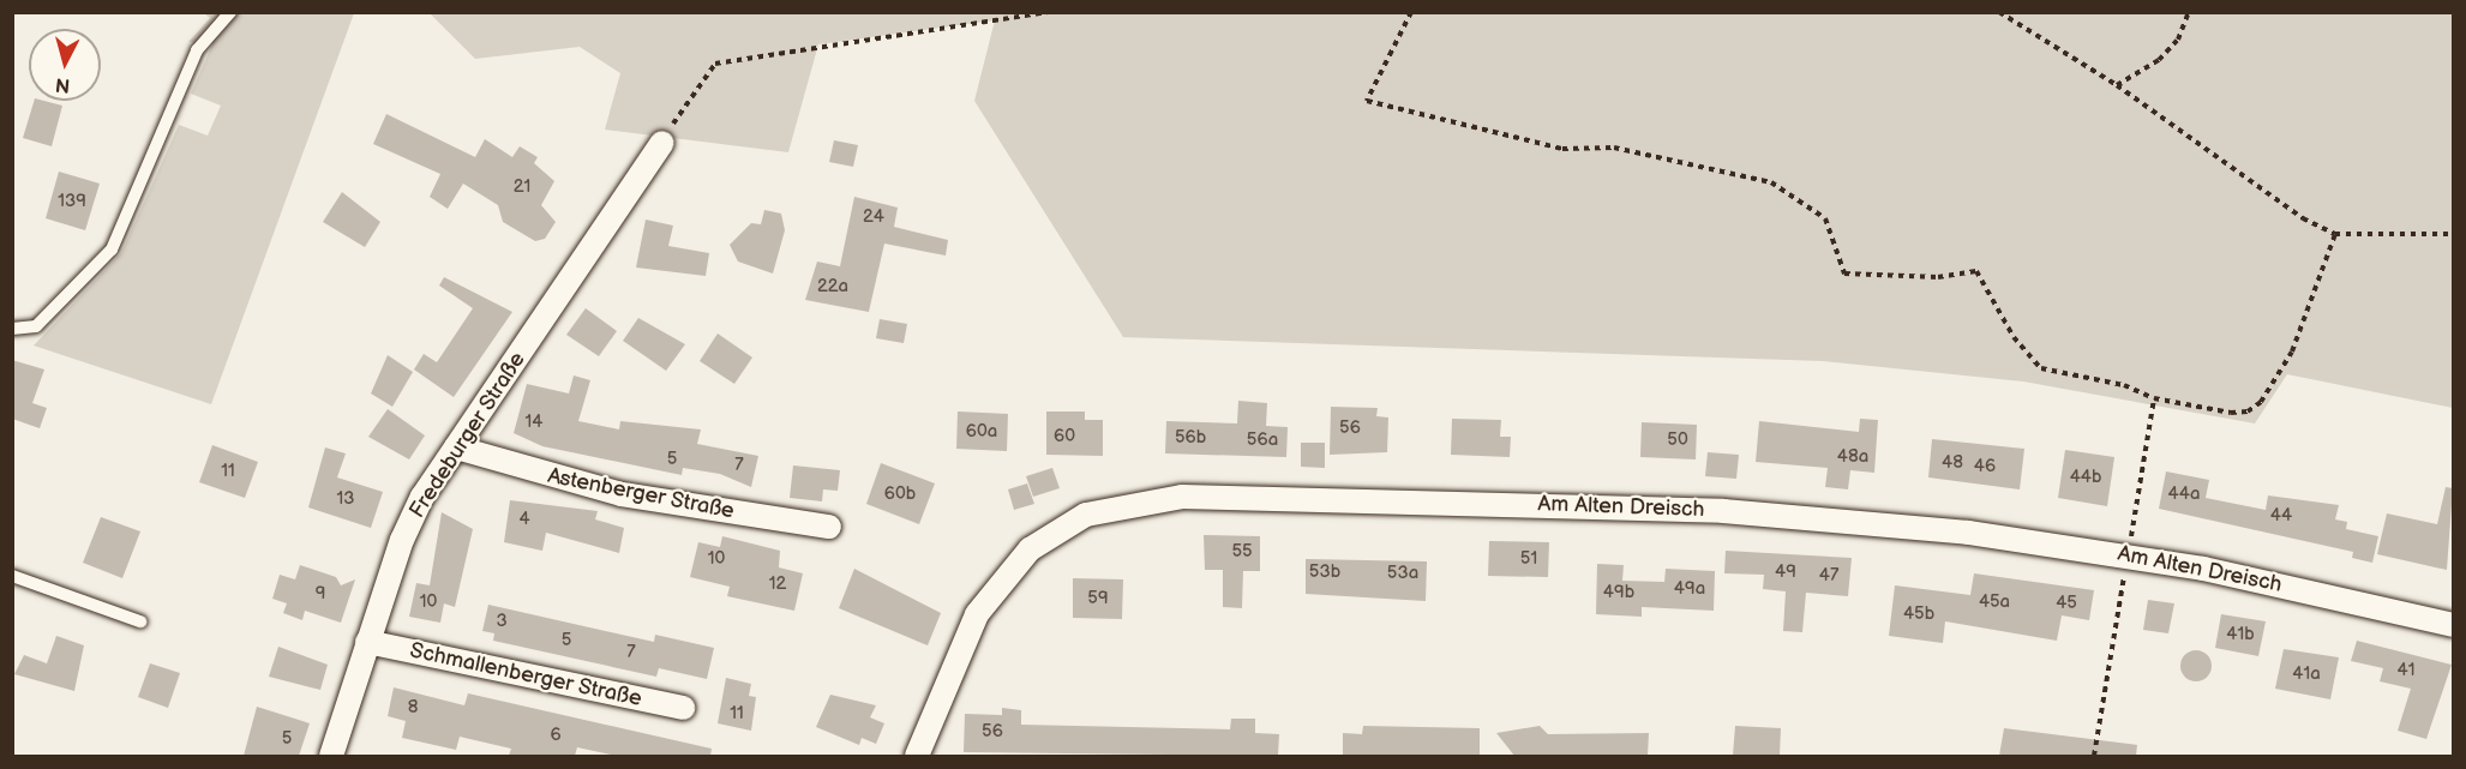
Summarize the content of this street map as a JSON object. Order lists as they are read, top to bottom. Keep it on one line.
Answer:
{"streets":{"street":["Fredeburger Straße","Astenberger Straße","Am Alten Dreisch","Schmallenberger Straße"]},"crossings":[["Fredeburger Straße","Astenberger Straße"],["Fredeburger Straße","Schmallenberger Straße"]],"house_numbers":["21","139","24","22a","14","56","60a","60","56b","56a","50","48a","5","48","7","46","11","44b","60b","44a","13","44","4","55","10","51","53b","49","53a","47","12","49a","49b","9","59","10","45a","45","45b","3","41b","5","7","41","41a","8","11","56","6","5"],"north":"bottom"}
